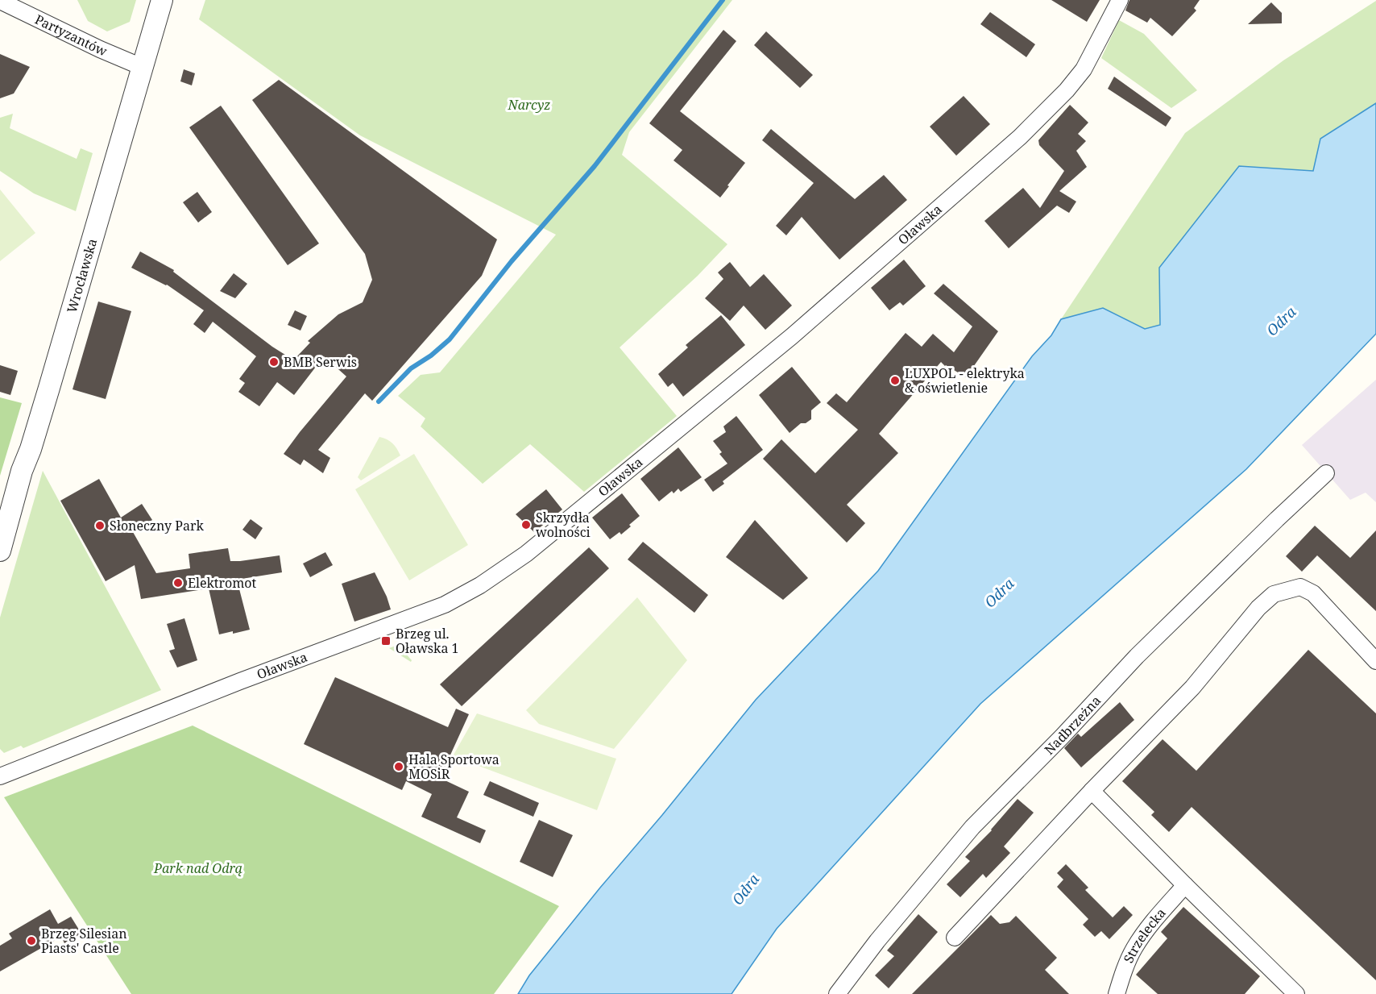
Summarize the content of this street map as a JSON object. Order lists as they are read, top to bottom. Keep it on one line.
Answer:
{"streets":{"street":["Partyzantów","Oławska","Wrocławska","Nadbrzeżna","Strzelecka"]},"crossings":[["Partyzantów","Wrocławska"]],"water":["Odra"],"parks":["Narcyz","Park nad Odrą"],"places":{"other":["BMB Serwis","LUXPOL - elektryka & oświetlenie","Skrzydła wolności","Słoneczny Park","Elektromot","Hala Sportowa MOSiR","Brzeg Silesian Piasts' Castle"],"transit":["Brzeg ul. Oławska 1"]}}
